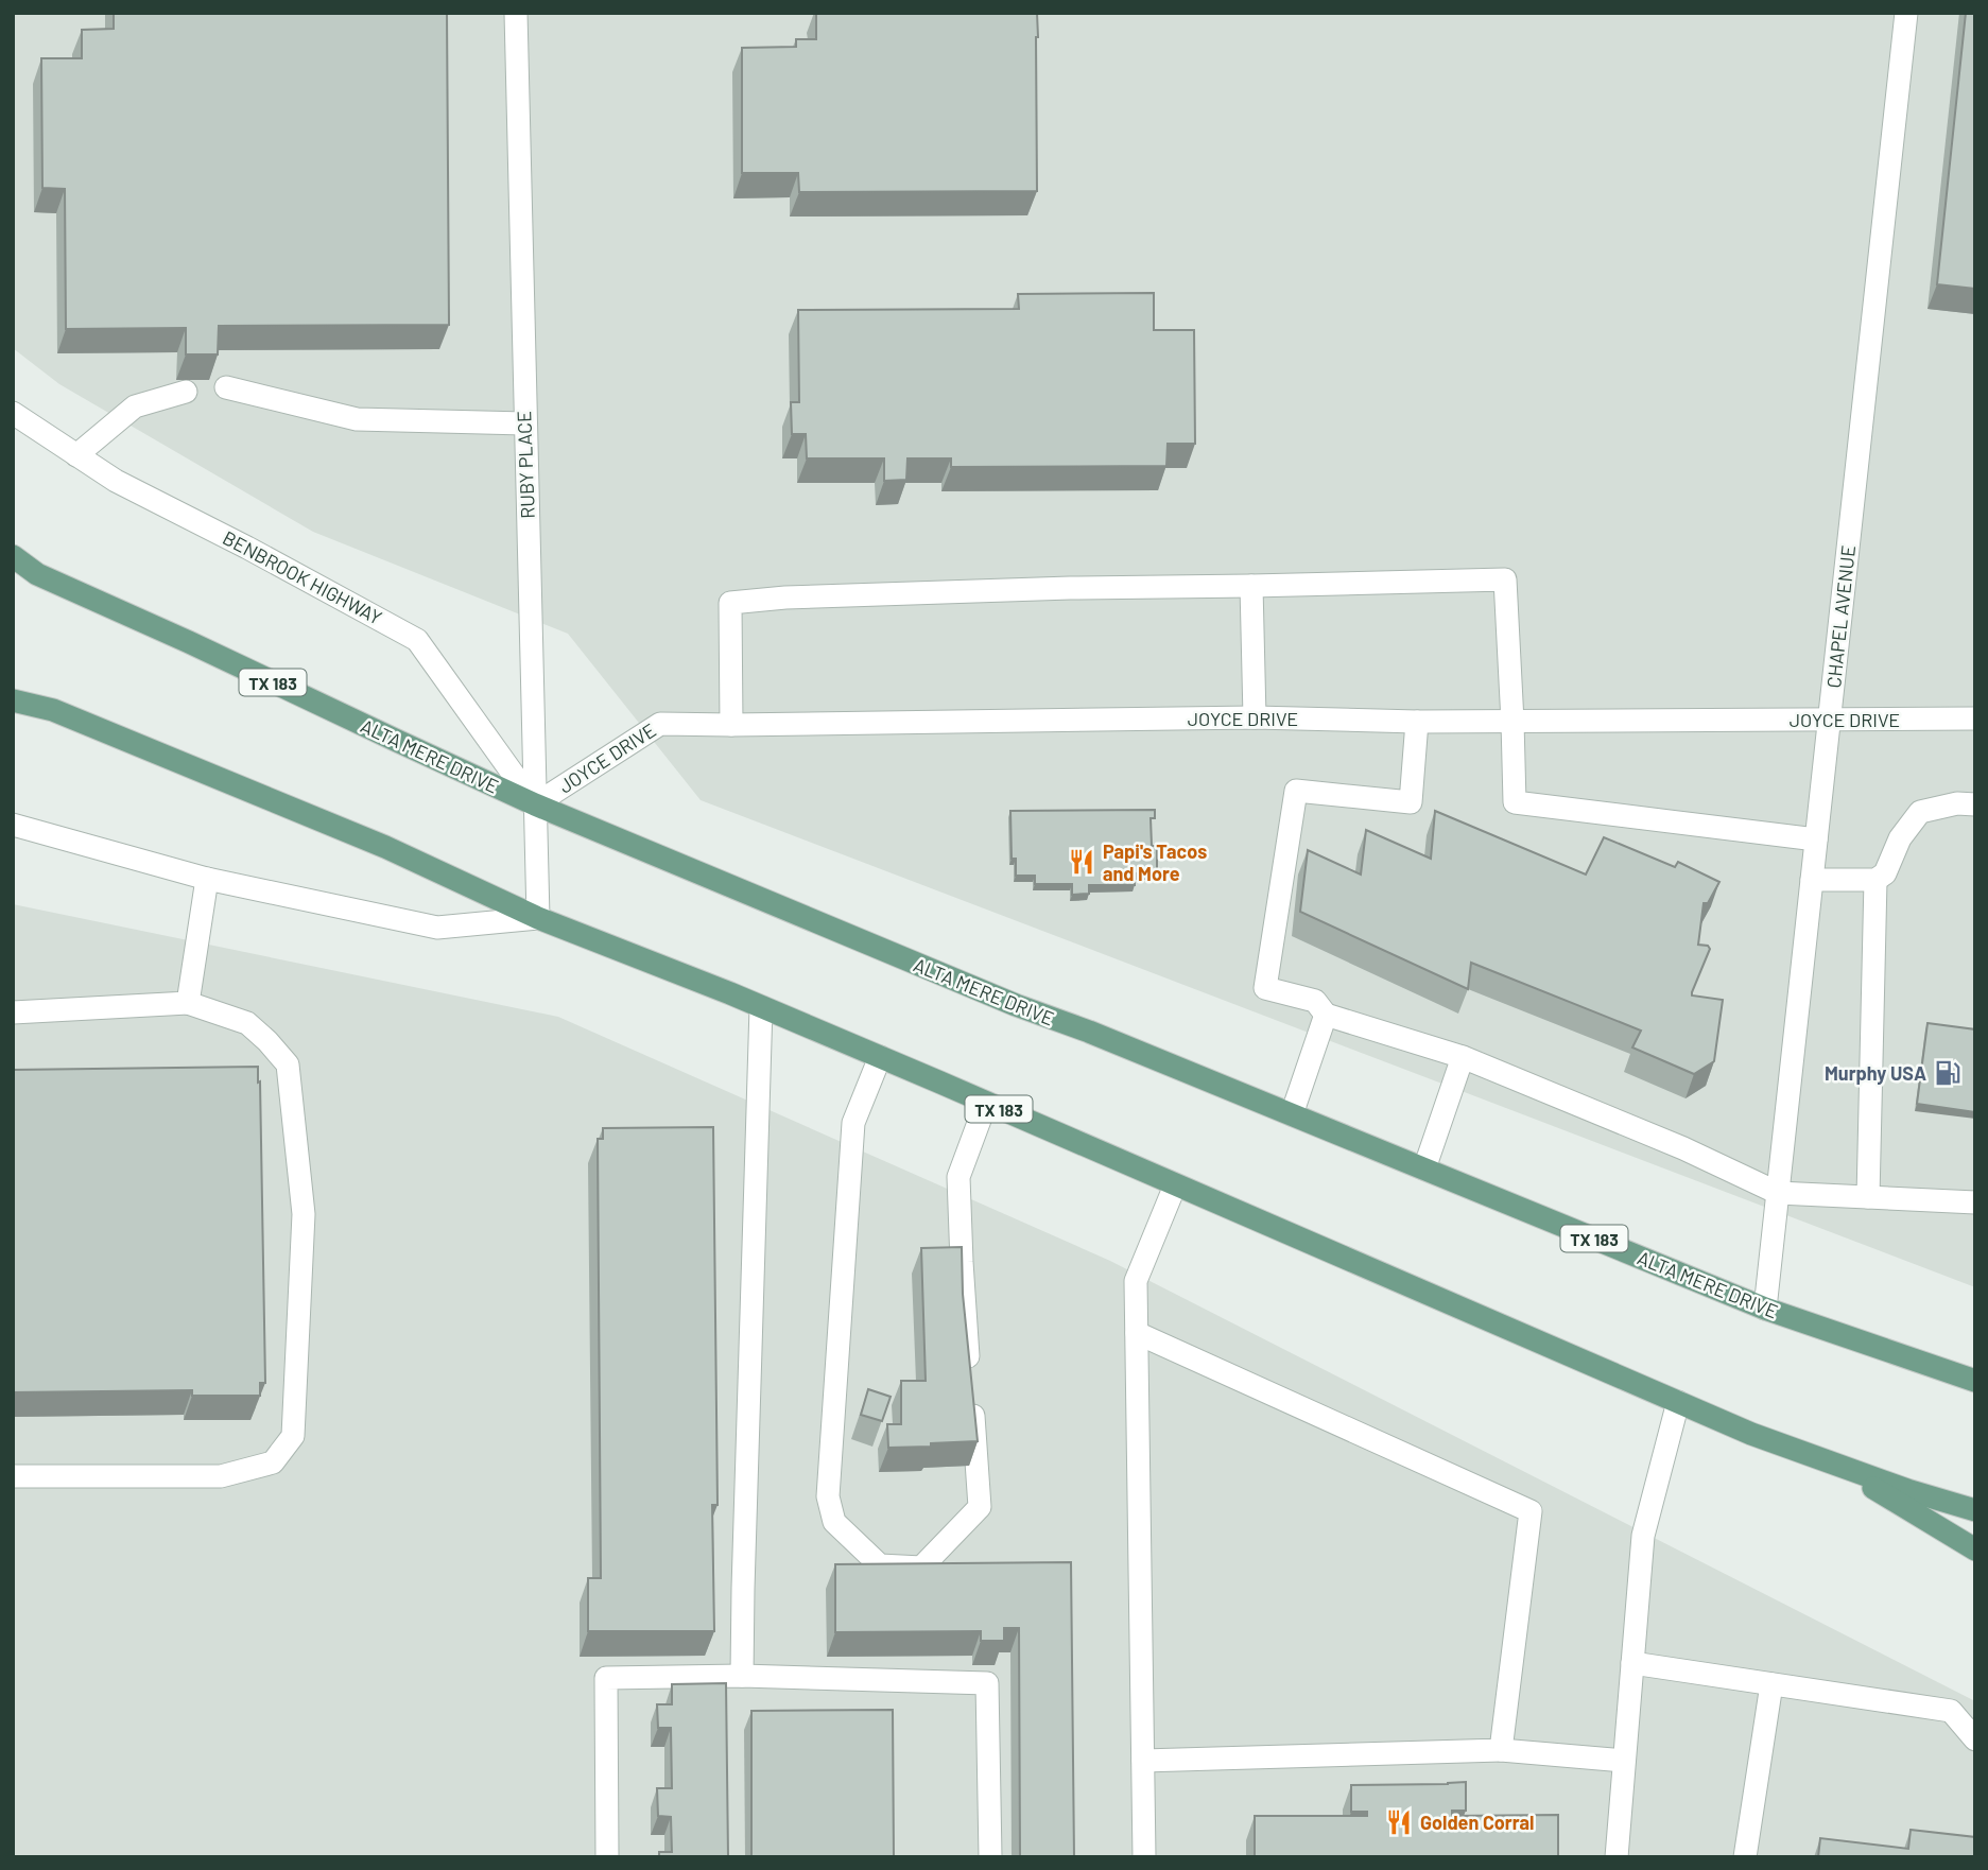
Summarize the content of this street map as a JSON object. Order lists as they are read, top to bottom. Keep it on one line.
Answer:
{"streets":{"main road":["TX 183","ALTA MERE DRIVE"],"street":["RUBY PLACE","BENBROOK HIGHWAY","CHAPEL AVENUE","JOYCE DRIVE"]},"crossings":[["RUBY PLACE","BENBROOK HIGHWAY"],["RUBY PLACE","TX 183"],["RUBY PLACE","JOYCE DRIVE"],["RUBY PLACE","ALTA MERE DRIVE"],["BENBROOK HIGHWAY","JOYCE DRIVE"],["BENBROOK HIGHWAY","ALTA MERE DRIVE"],["CHAPEL AVENUE","JOYCE DRIVE"],["CHAPEL AVENUE","ALTA MERE DRIVE"],["JOYCE DRIVE","ALTA MERE DRIVE"]],"places":{"restaurant":["Papi's Tacos and More","Golden Corral"],"fuel station":["Murphy USA"]}}
